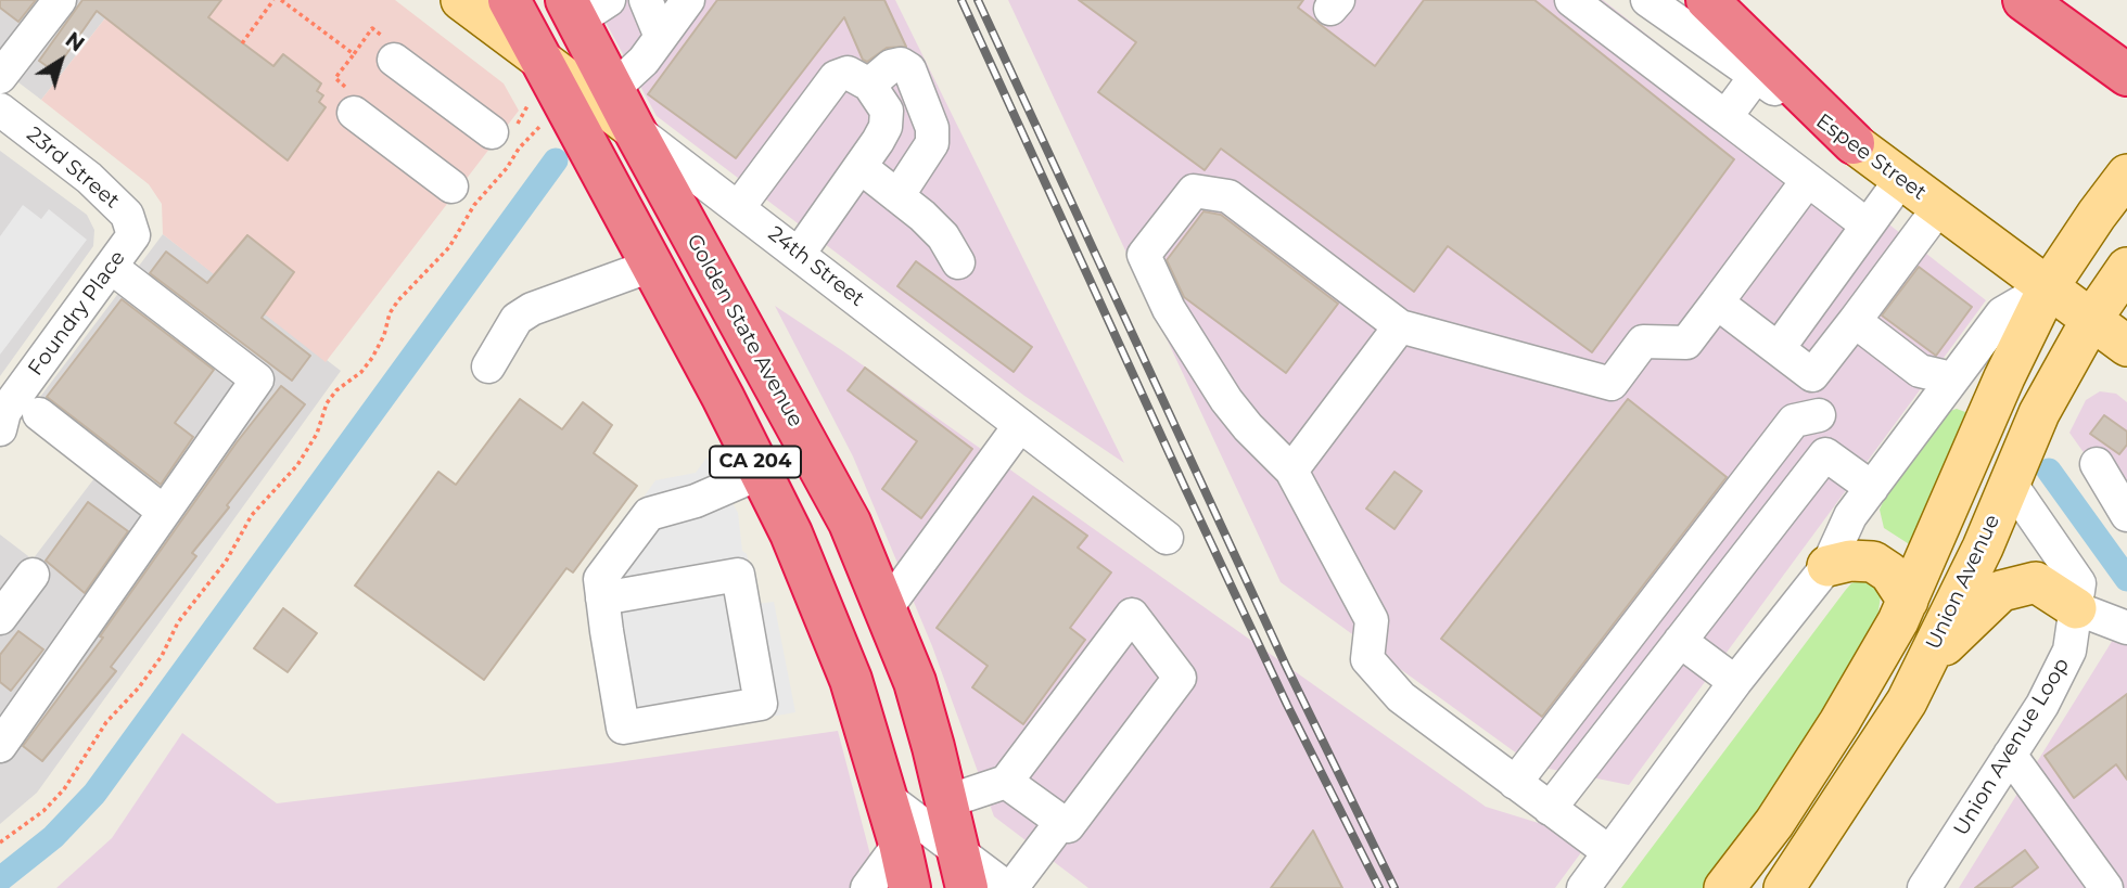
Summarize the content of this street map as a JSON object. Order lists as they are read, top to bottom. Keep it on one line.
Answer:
{"streets":{"highway":["Golden State Avenue","CA 204"],"main road":["Espee Street","24th Street","Union Avenue"],"street":["23rd Street","Foundry Place","Union Avenue Loop"]},"crossings":[["Espee Street","Union Avenue"],["23rd Street","Foundry Place"],["24th Street","Golden State Avenue"],["24th Street","CA 204"],["Union Avenue","Union Avenue Loop"]],"north":"top right"}
